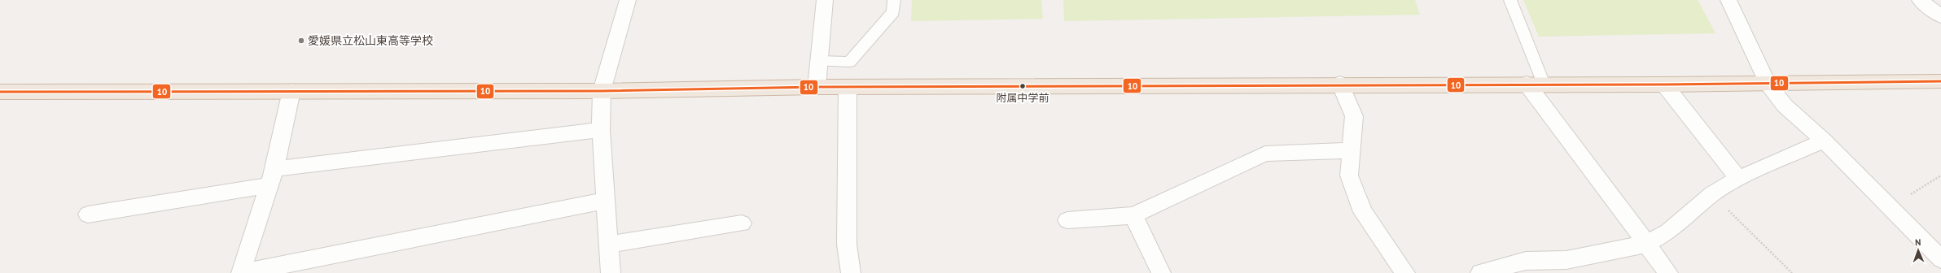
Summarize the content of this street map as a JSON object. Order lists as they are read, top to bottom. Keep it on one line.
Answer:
{"places":["愛媛県立松山東高等学校","附属中学前"],"lines":["transit line 10"],"north":"top"}
